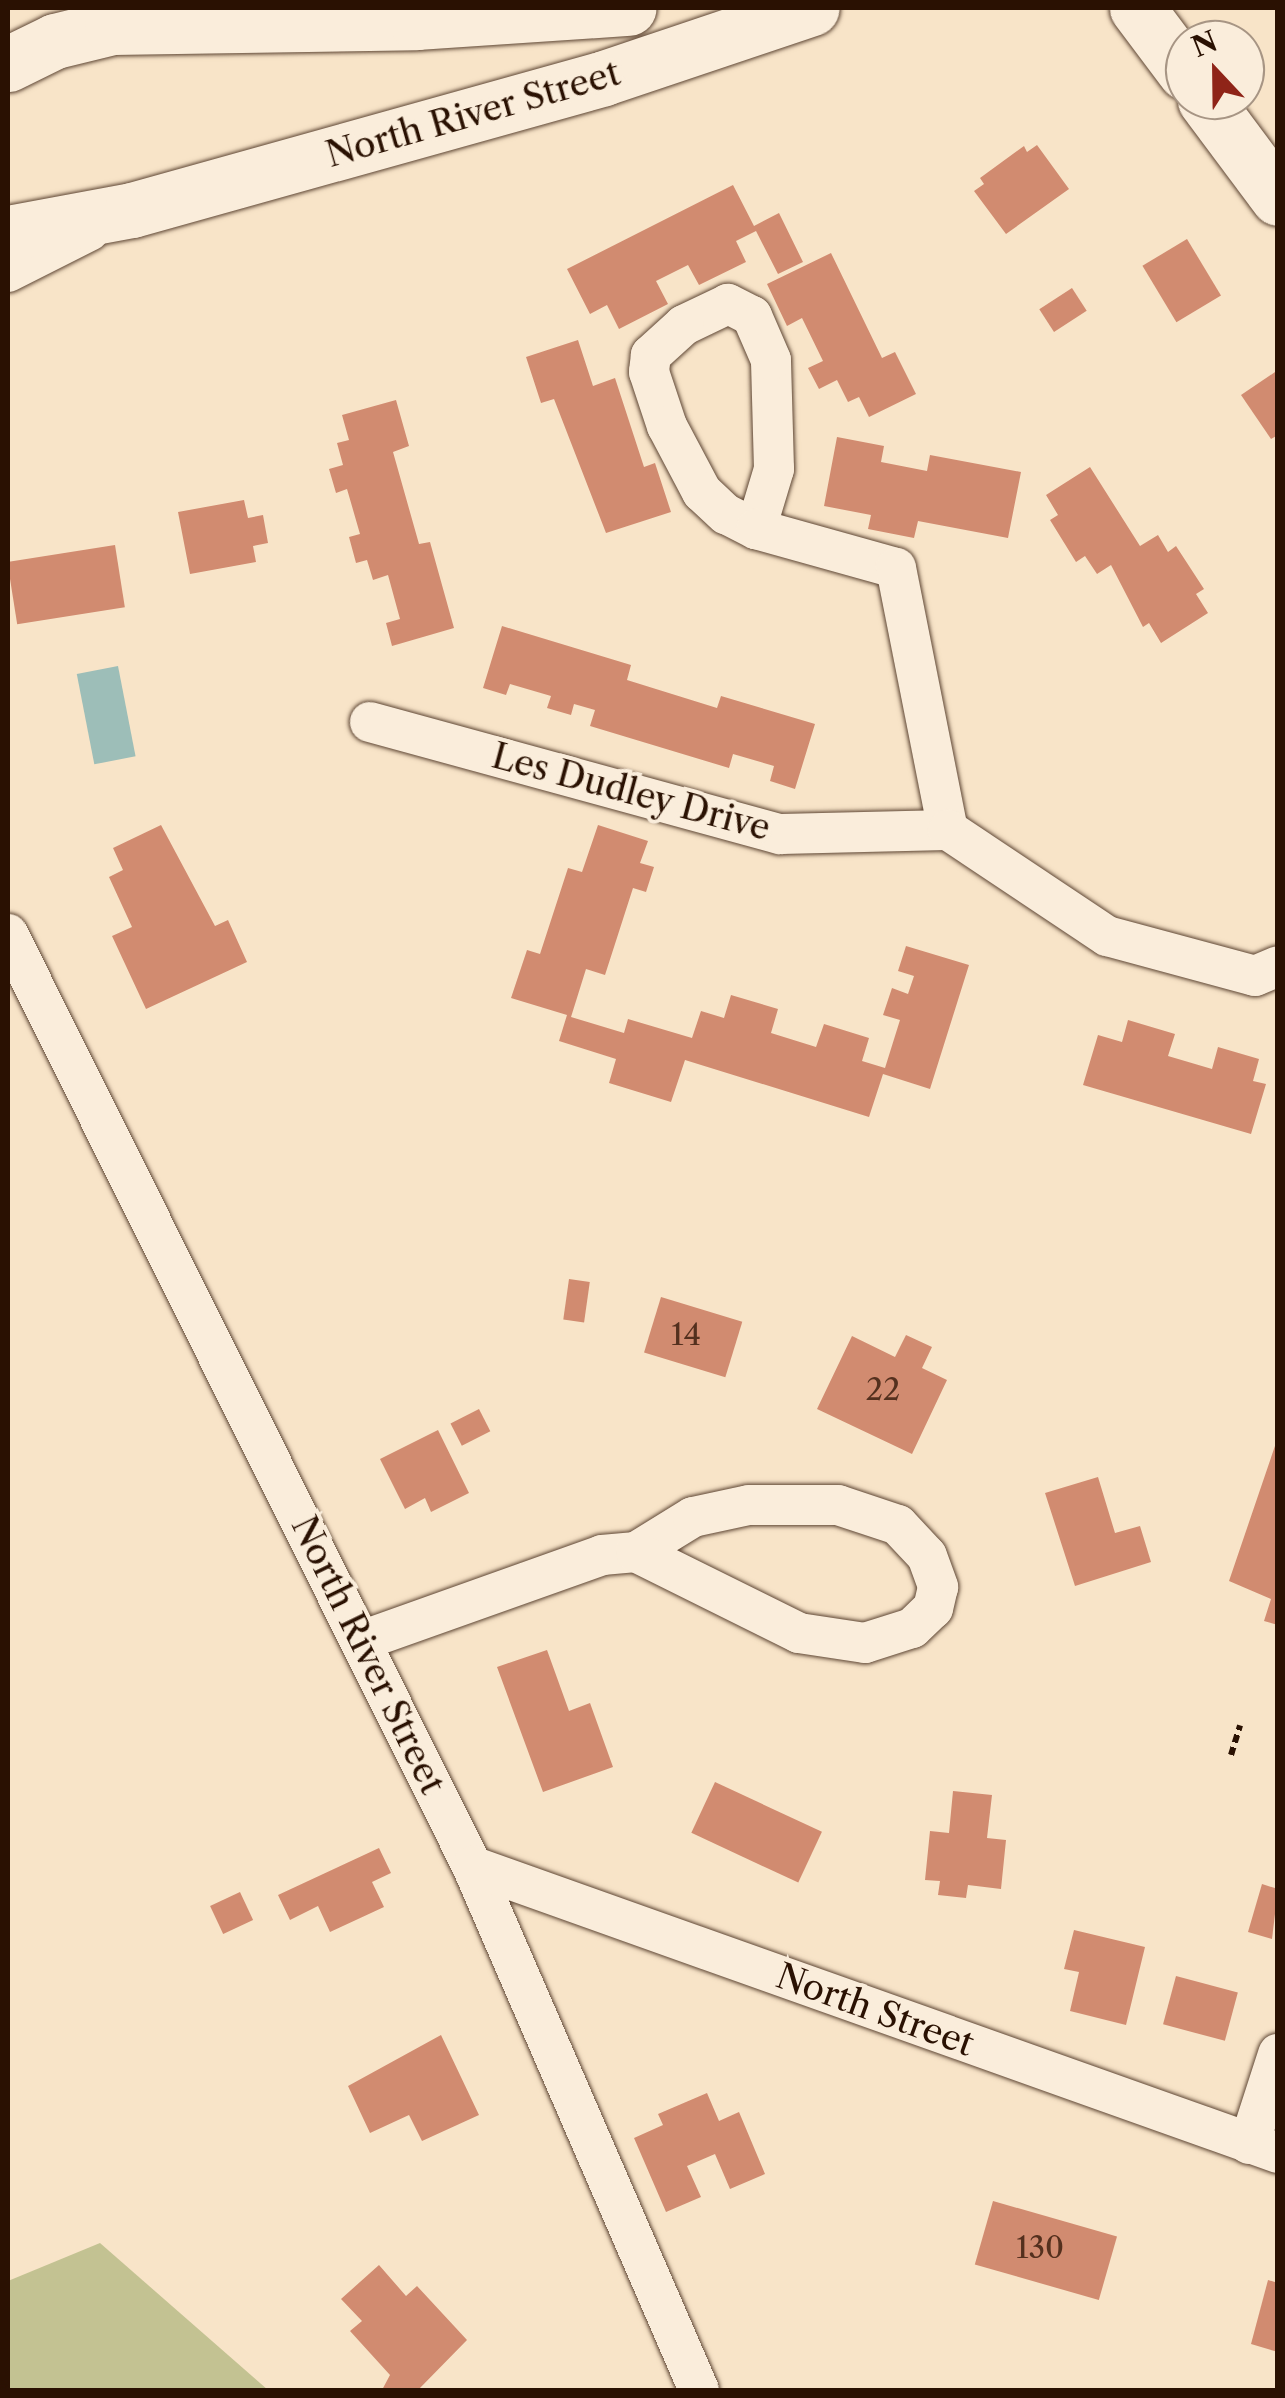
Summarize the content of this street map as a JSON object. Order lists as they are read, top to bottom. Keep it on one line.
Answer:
{"streets":{"main road":["North River Street"],"street":["Les Dudley Drive","North Street"]},"crossings":[["North River Street","North Street"]],"house_numbers":["14","22","130"],"north":"top"}
